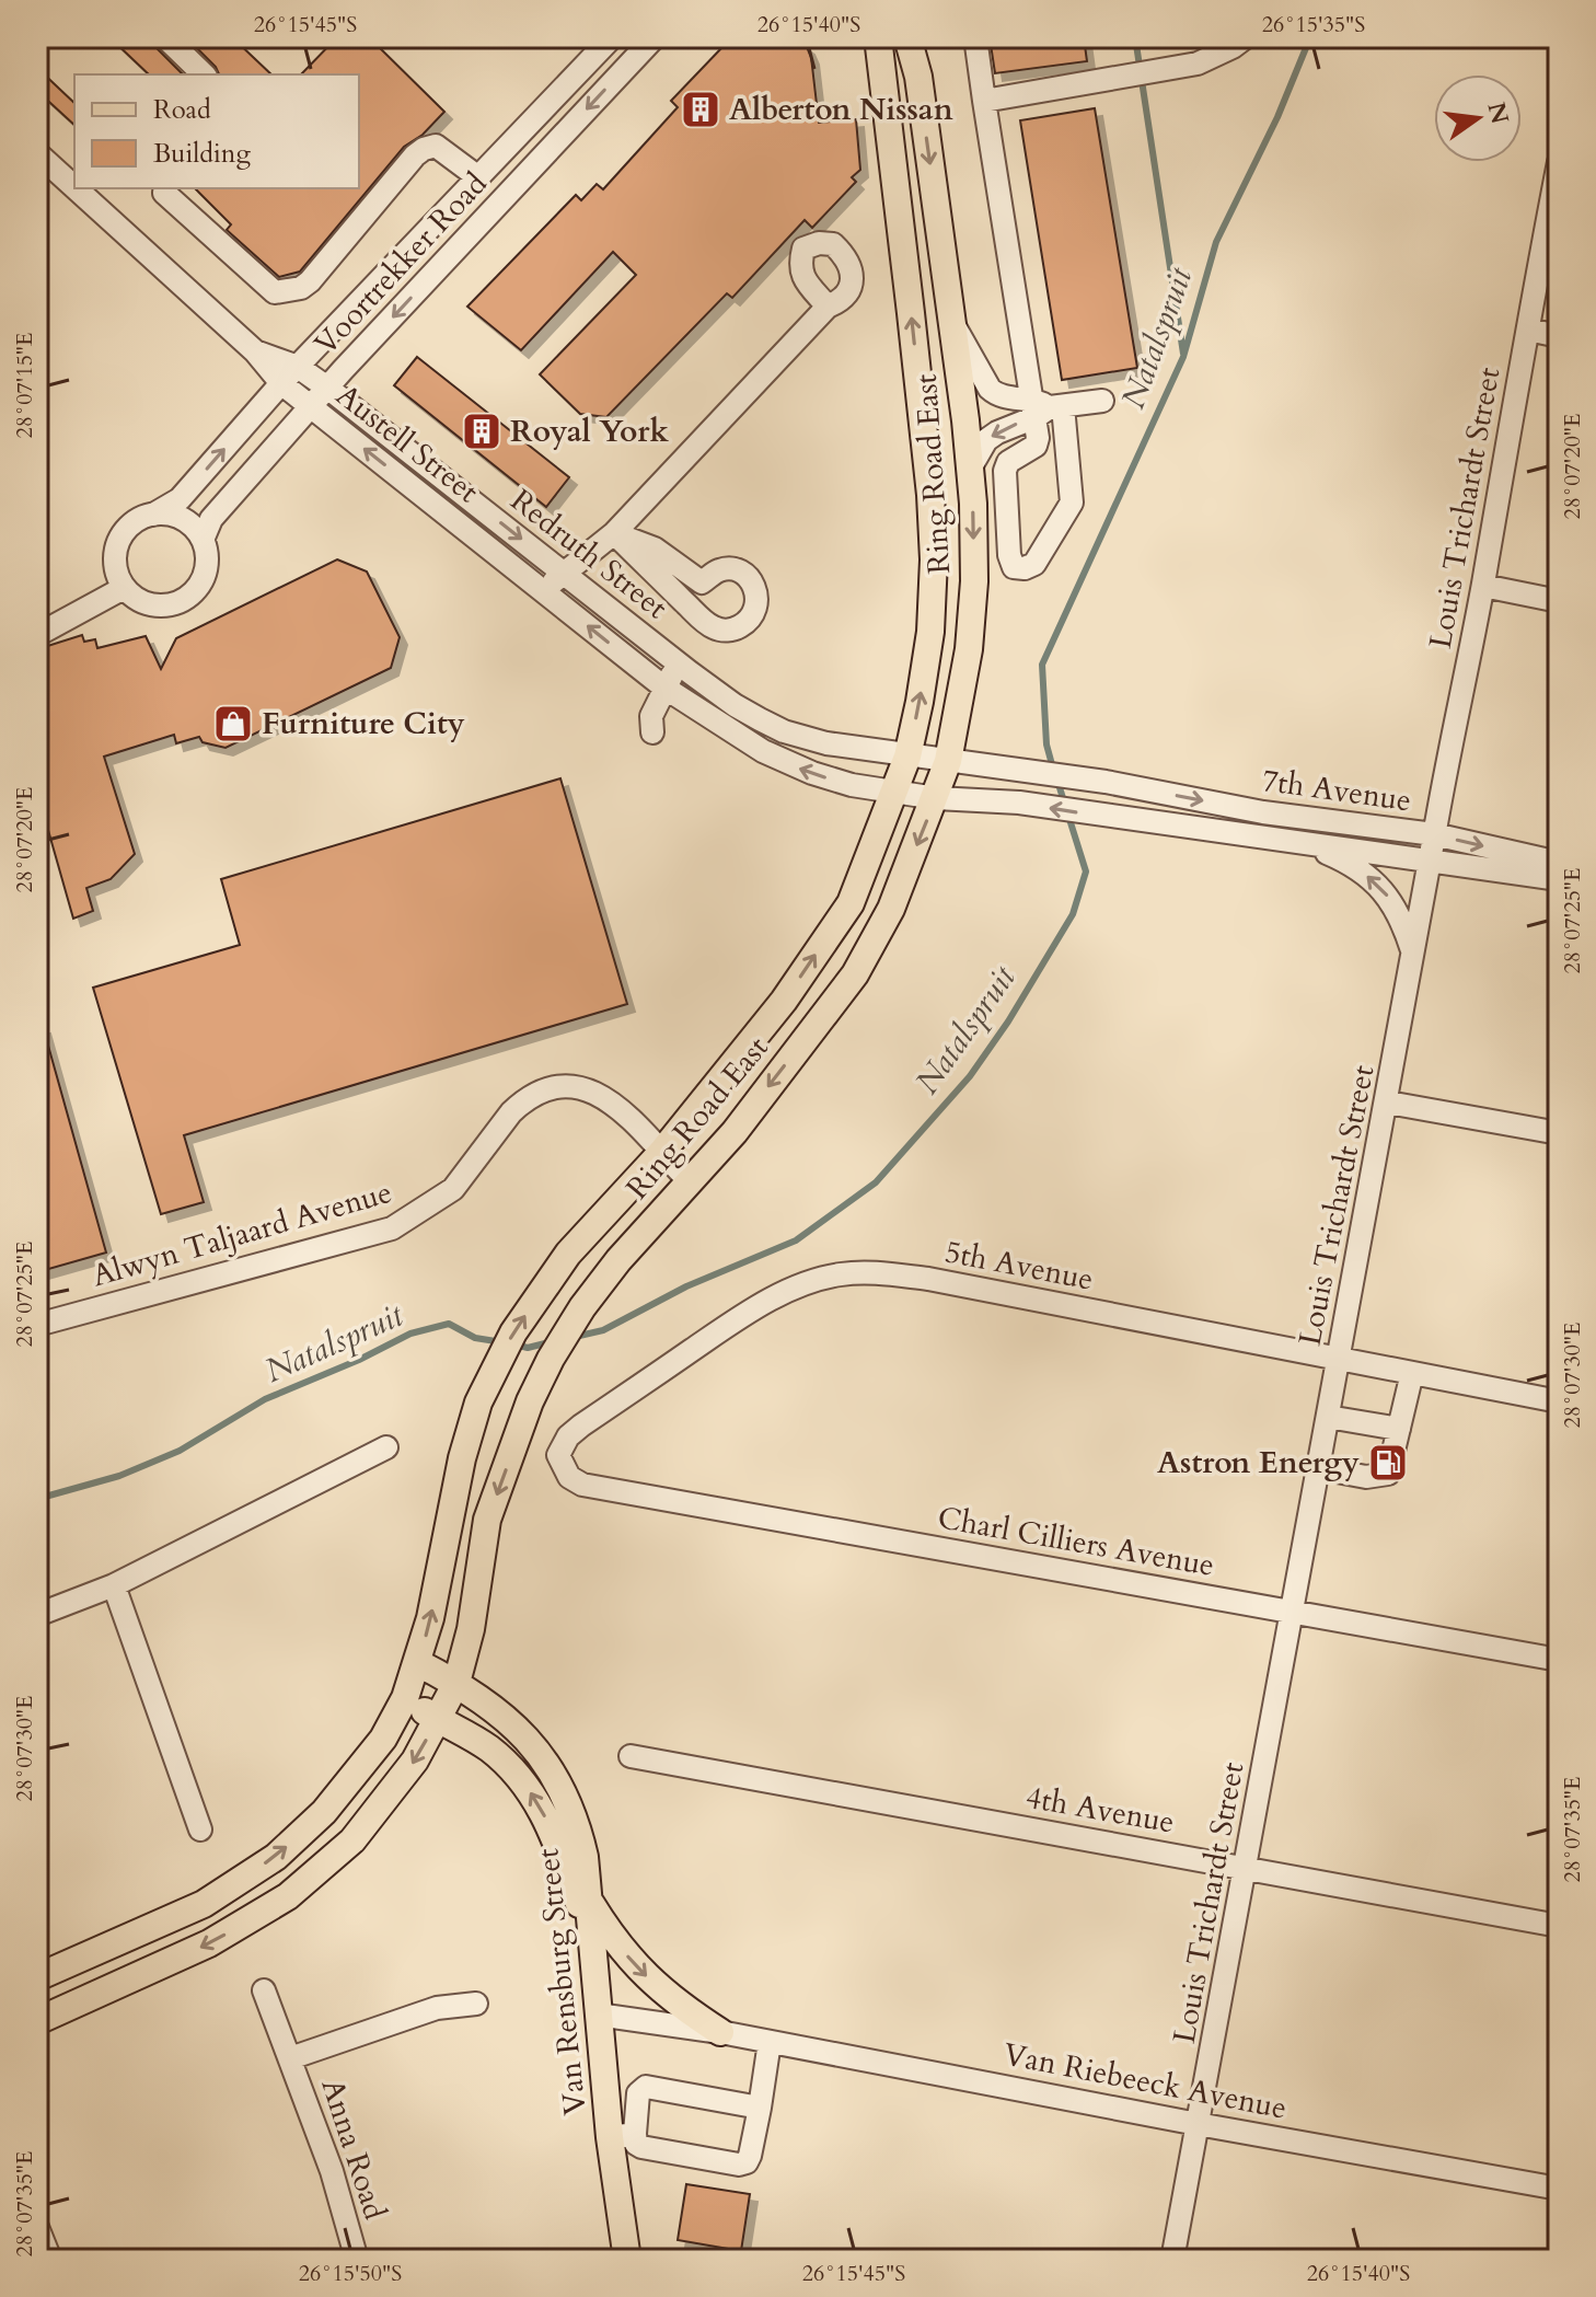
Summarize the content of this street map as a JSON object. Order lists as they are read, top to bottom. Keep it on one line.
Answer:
{"streets":{"main road":["Ring Road East","Van Rensburg Street"],"street":["Voortrekker Road","Austell Street","Louis Trichardt Street","Redruth Street","7th Avenue","Alwyn Taljaard Avenue","5th Avenue","Charl Cilliers Avenue","4th Avenue","Van Riebeeck Avenue","Anna Road"]},"crossings":[["Voortrekker Road","Austell Street"],["Voortrekker Road","Redruth Street"],["Austell Street","Ring Road East"],["Austell Street","Redruth Street"],["Austell Street","7th Avenue"],["Ring Road East","Redruth Street"],["Ring Road East","Alwyn Taljaard Avenue"],["Ring Road East","Van Rensburg Street"],["Louis Trichardt Street","7th Avenue"],["Louis Trichardt Street","5th Avenue"],["Louis Trichardt Street","Charl Cilliers Avenue"],["Louis Trichardt Street","4th Avenue"],["Louis Trichardt Street","Van Riebeeck Avenue"],["Redruth Street","7th Avenue"],["5th Avenue","Charl Cilliers Avenue"],["Van Rensburg Street","Van Riebeeck Avenue"]],"one_way":["Austell Street"],"water":["Natalspruit"],"places":{"building":["Alberton Nissan","Royal York"],"shop":["Furniture City"],"fuel station":["Astron Energy"]},"legend":["Road","Building"],"north":"right","coordinates":["26°15'45\"S","26°15'40\"S","26°15'35\"S","28°07'15\"E","28°07'20\"E","28°07'25\"E","28°07'30\"E","28°07'35\"E","26°15'50\"S"]}
